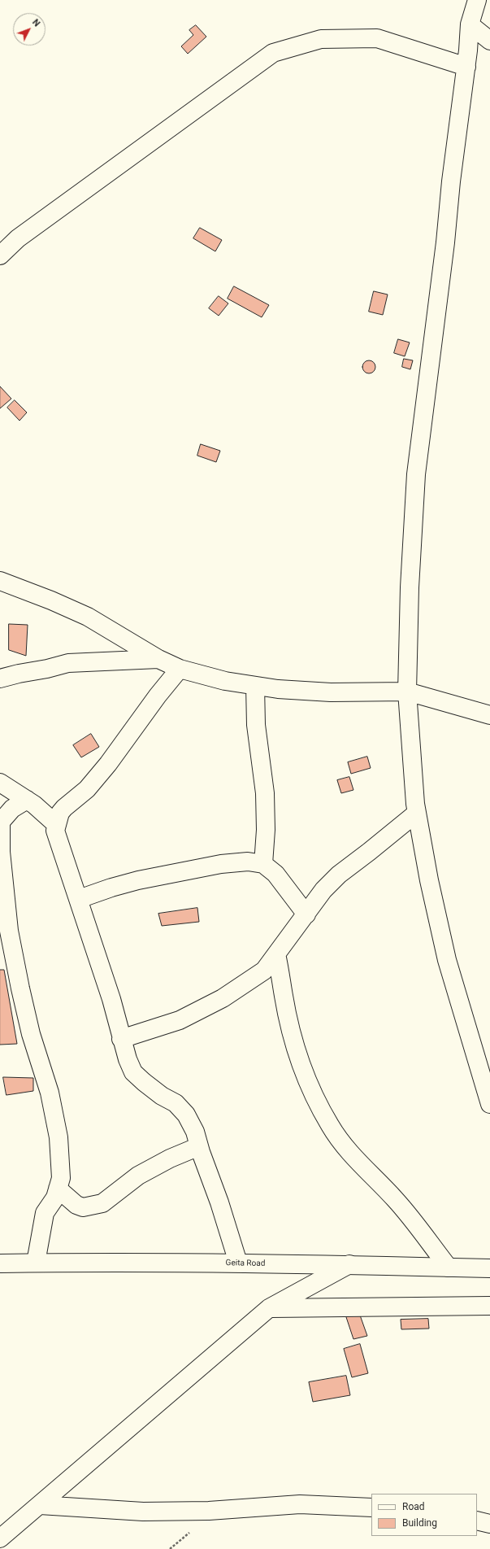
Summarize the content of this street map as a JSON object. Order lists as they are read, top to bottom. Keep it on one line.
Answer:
{"streets":{"main road":["Geita Road"]},"legend":["Road","Building"],"north":"top right"}
